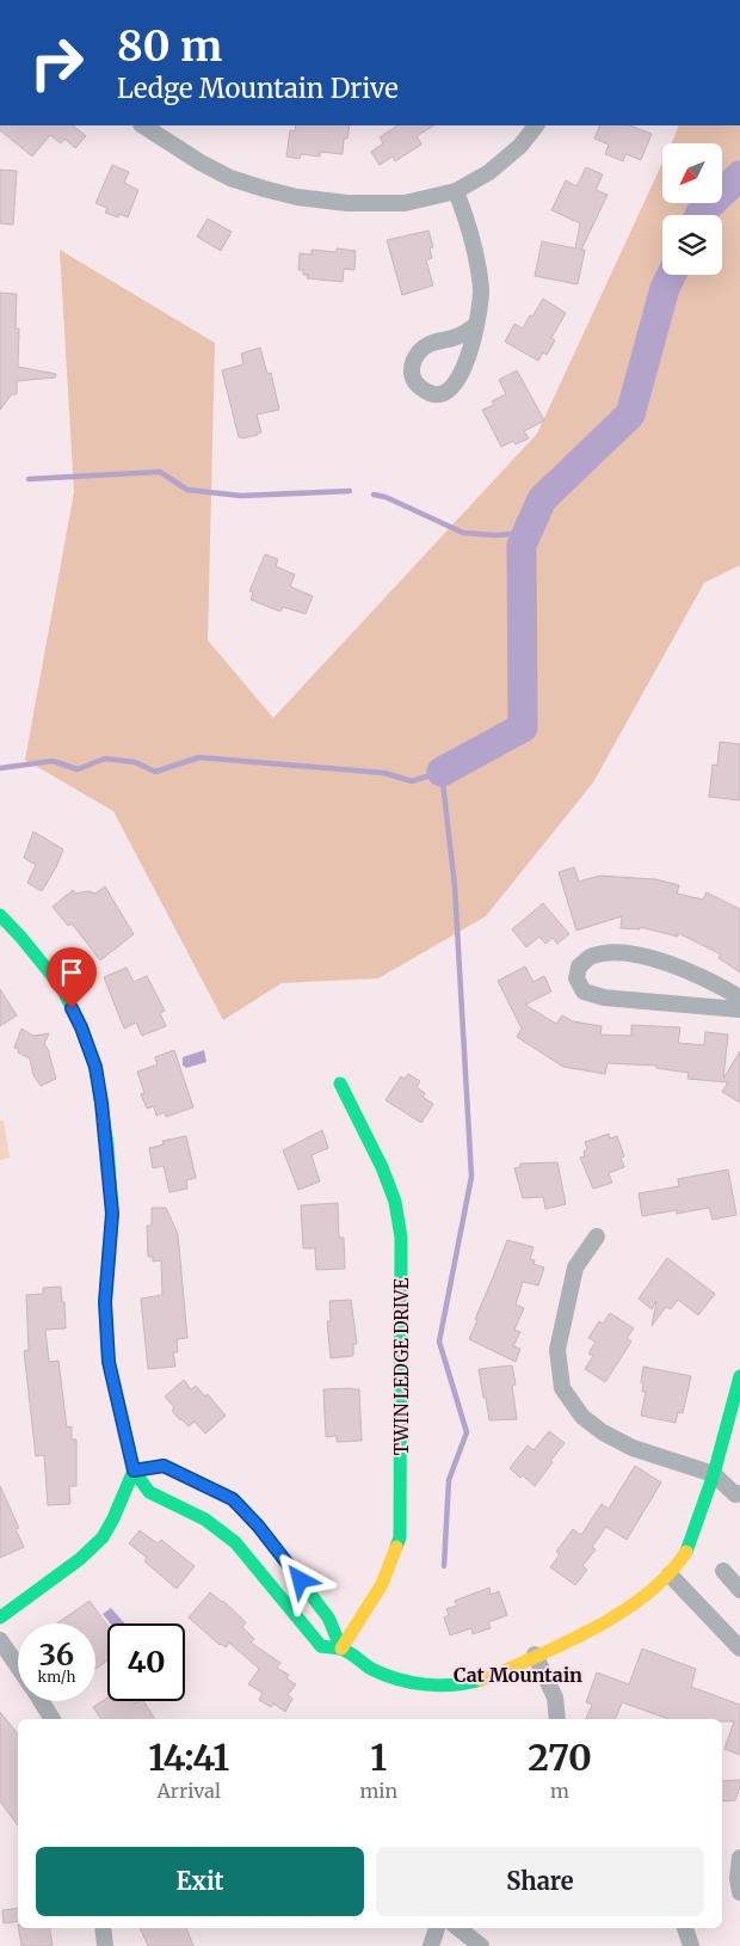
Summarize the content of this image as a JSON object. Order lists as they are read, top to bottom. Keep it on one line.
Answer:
{"streets":{"street":["TWIN LEDGE DRIVE"]},"districts":["Cat Mountain"],"north":"bottom left","page":{"turn":["80 m","Ledge Mountain Drive"],"speed":"36 km/h","limit":"40","eta":["14:41","Arrival","1","min","270","m"],"buttons":["Exit","Share"]}}
